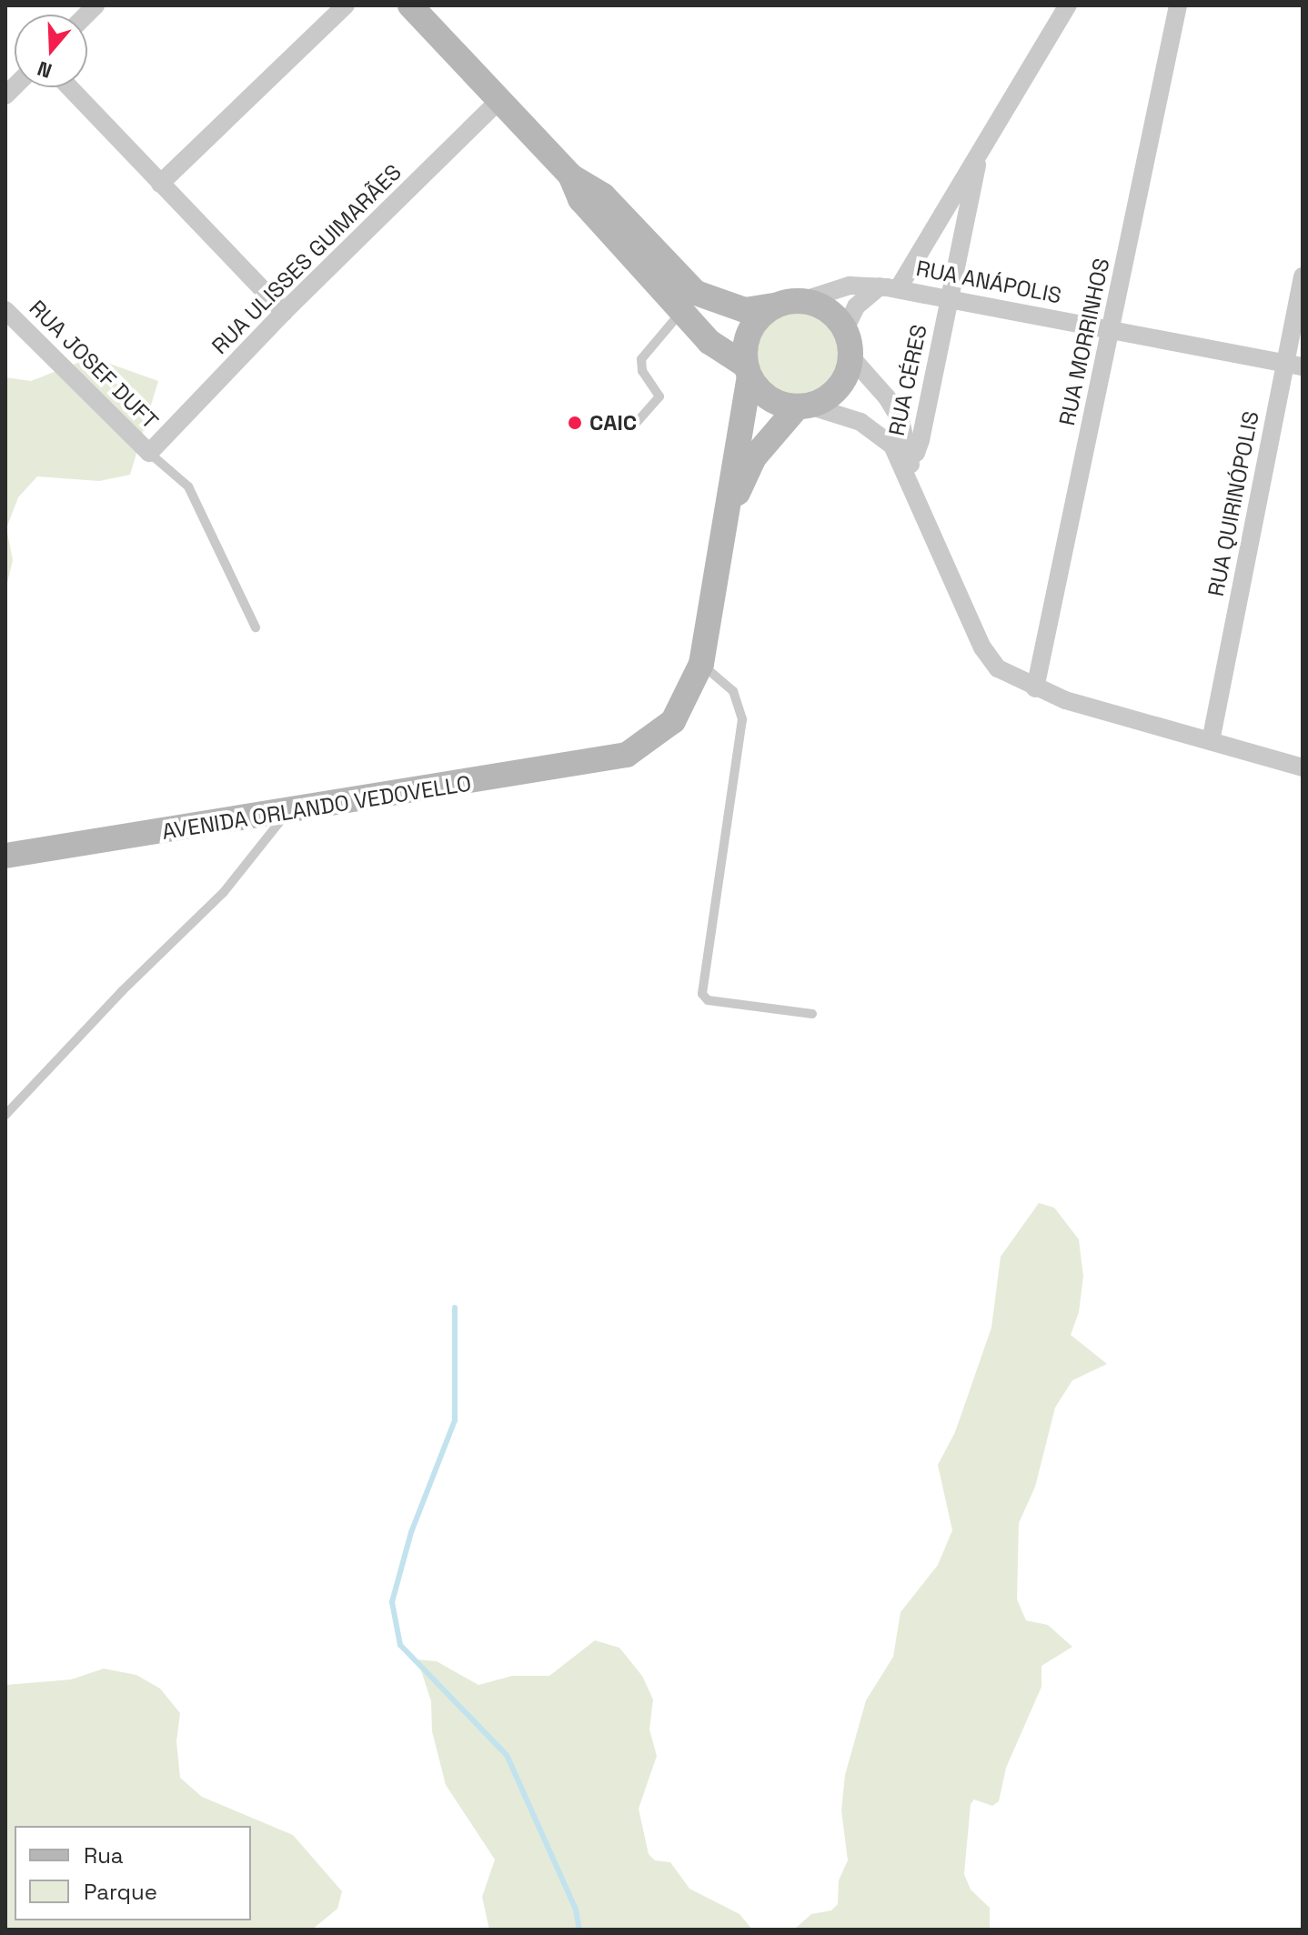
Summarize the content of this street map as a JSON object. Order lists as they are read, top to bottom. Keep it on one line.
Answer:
{"streets":{"street":["RUA ULISSES GUIMARÃES","RUA ANÁPOLIS","RUA MORRINHOS","RUA JOSEF DUFT","RUA CÉRES","RUA QUIRINÓPOLIS","AVENIDA ORLANDO VEDOVELLO"]},"crossings":[["RUA ULISSES GUIMARÃES","RUA JOSEF DUFT"],["RUA ANÁPOLIS","RUA MORRINHOS"],["RUA ANÁPOLIS","RUA CÉRES"],["RUA ANÁPOLIS","RUA QUIRINÓPOLIS"]],"places":["CAIC"],"legend":["Rua","Parque"],"north":"bottom"}
